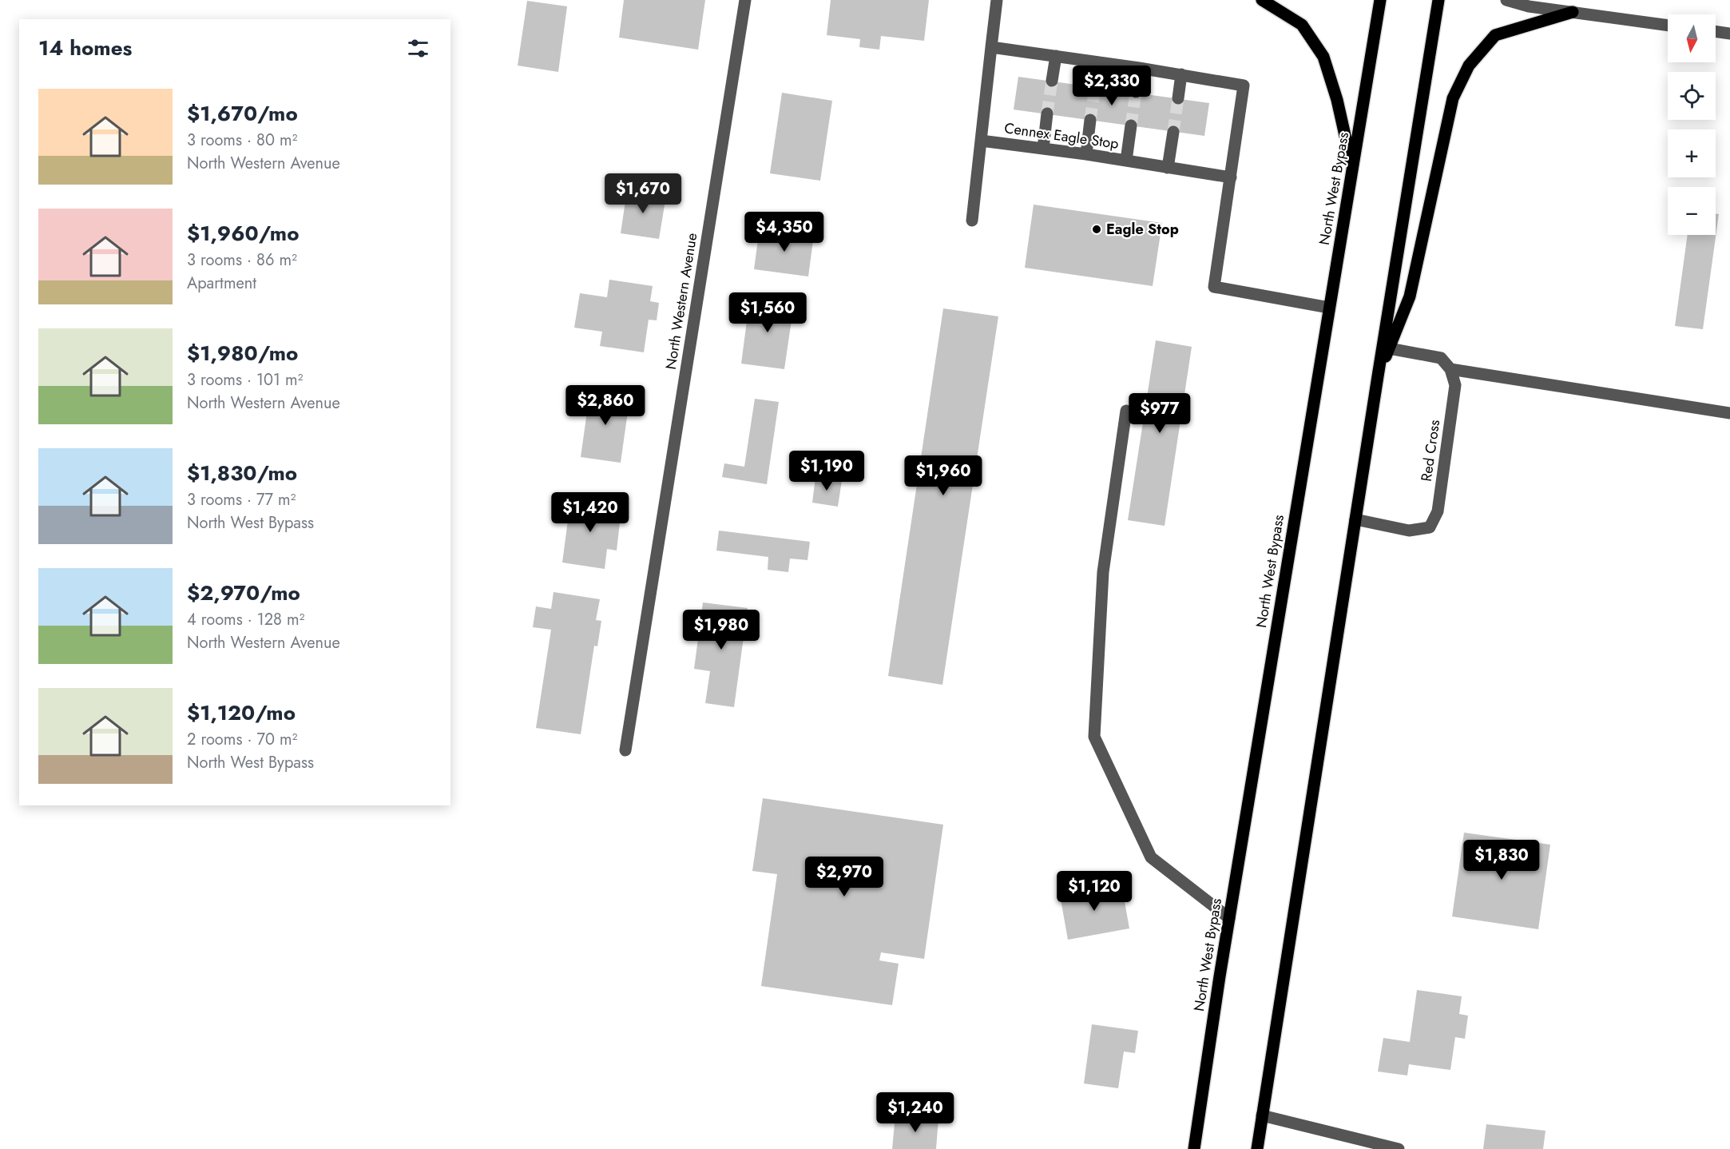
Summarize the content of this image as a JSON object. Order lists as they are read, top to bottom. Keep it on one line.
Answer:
{"streets":{"main road":["North West Bypass"],"street":["Cennex Eagle Stop","North Western Avenue","Red Cross"]},"places":["Eagle Stop"],"north":"bottom","page":{"map_buttons":["+","−"],"heading":"14 homes","price":["$2,330","$1,670","$4,350","$1,560","$2,860","$977","$1,190","$1,960","$1,420","$1,980","$1,830","$2,970","$1,120","$1,240"],"list":[{"name":"$1,670/mo","note":"3 rooms · 80 m² · North Western Avenue"},{"name":"$1,960/mo","note":"3 rooms · 86 m² · Apartment"},{"name":"$1,980/mo","note":"3 rooms · 101 m² · North Western Avenue"},{"name":"$1,830/mo","note":"3 rooms · 77 m² · North West Bypass"},{"name":"$2,970/mo","note":"4 rooms · 128 m² · North Western Avenue"},{"name":"$1,120/mo","note":"2 rooms · 70 m² · North West Bypass"}]}}
